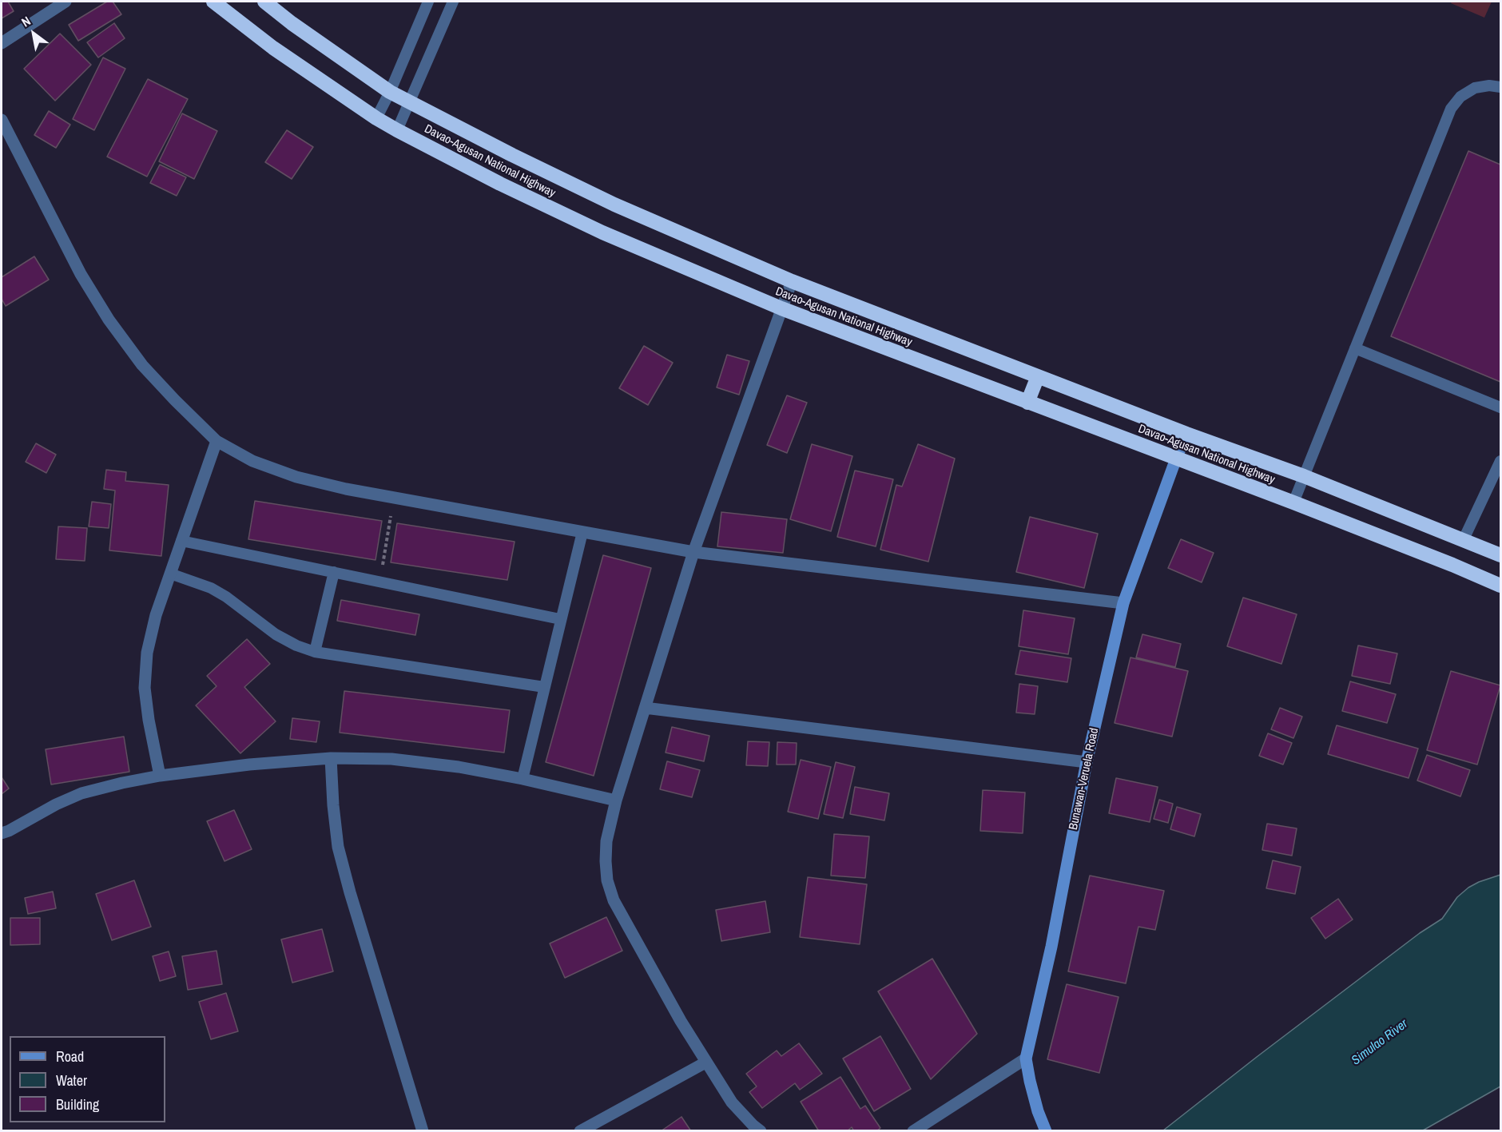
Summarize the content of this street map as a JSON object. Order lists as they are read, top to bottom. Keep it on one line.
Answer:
{"streets":{"highway":["Davao-Agusan National Highway"],"main road":["Bunawan-Veruela Road"]},"crossings":[["Davao-Agusan National Highway","Bunawan-Veruela Road"]],"water":["Simulao River"],"legend":["Road","Water","Building"],"north":"top left"}
